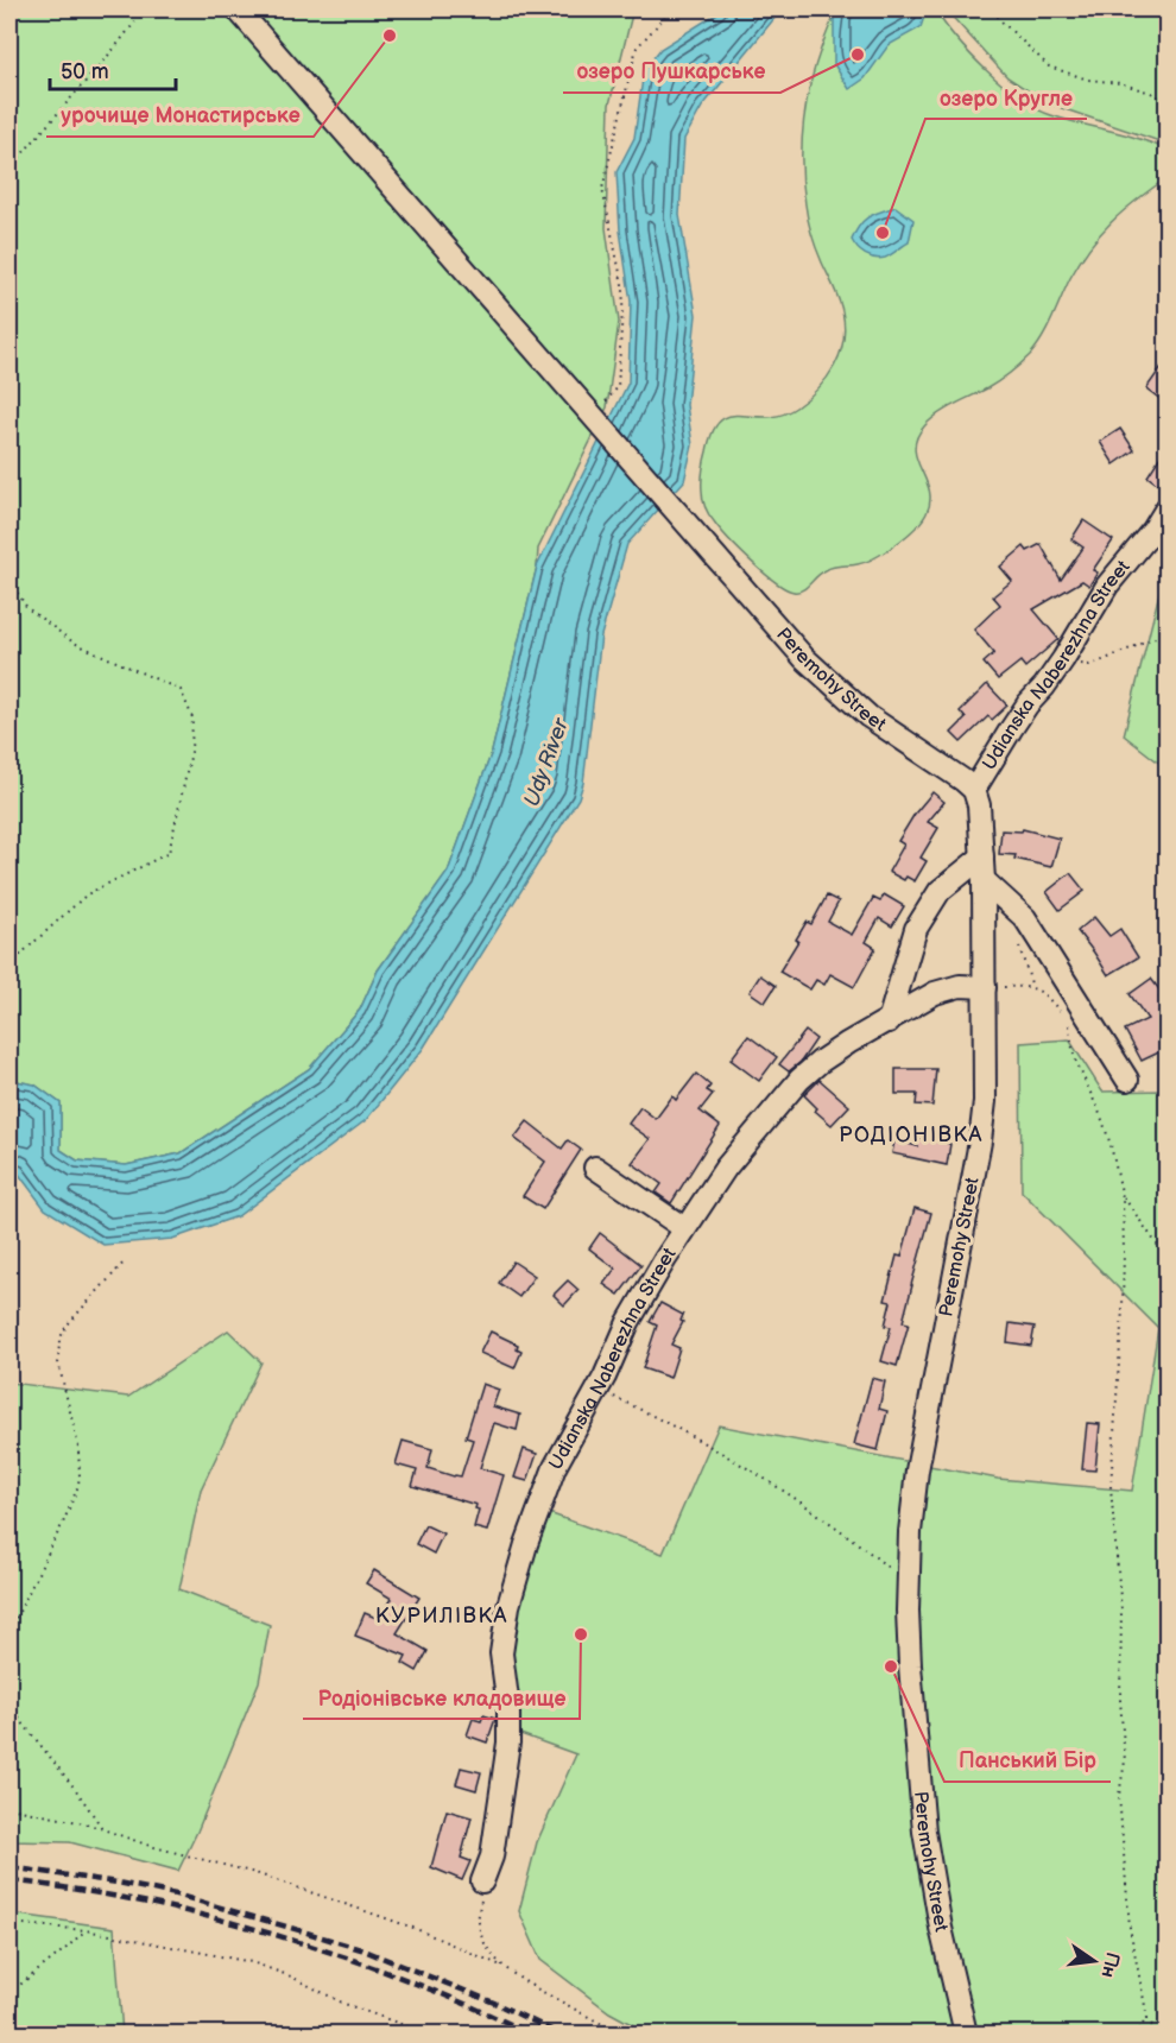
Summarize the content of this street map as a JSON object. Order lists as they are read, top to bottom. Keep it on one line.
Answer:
{"streets":{"street":["Udianska Naberezhna Street","Peremohy Street"]},"crossings":[["Udianska Naberezhna Street","Peremohy Street"]],"districts":["РОДІОНІВКА","КУРИЛІВКА"],"water":["Udy River"],"places":["урочище Монастирське","озеро Пушкарське","озеро Кругле","Родіонівське кладовище","Панський Бір"],"scale_bar":"50 m","north":"right"}
